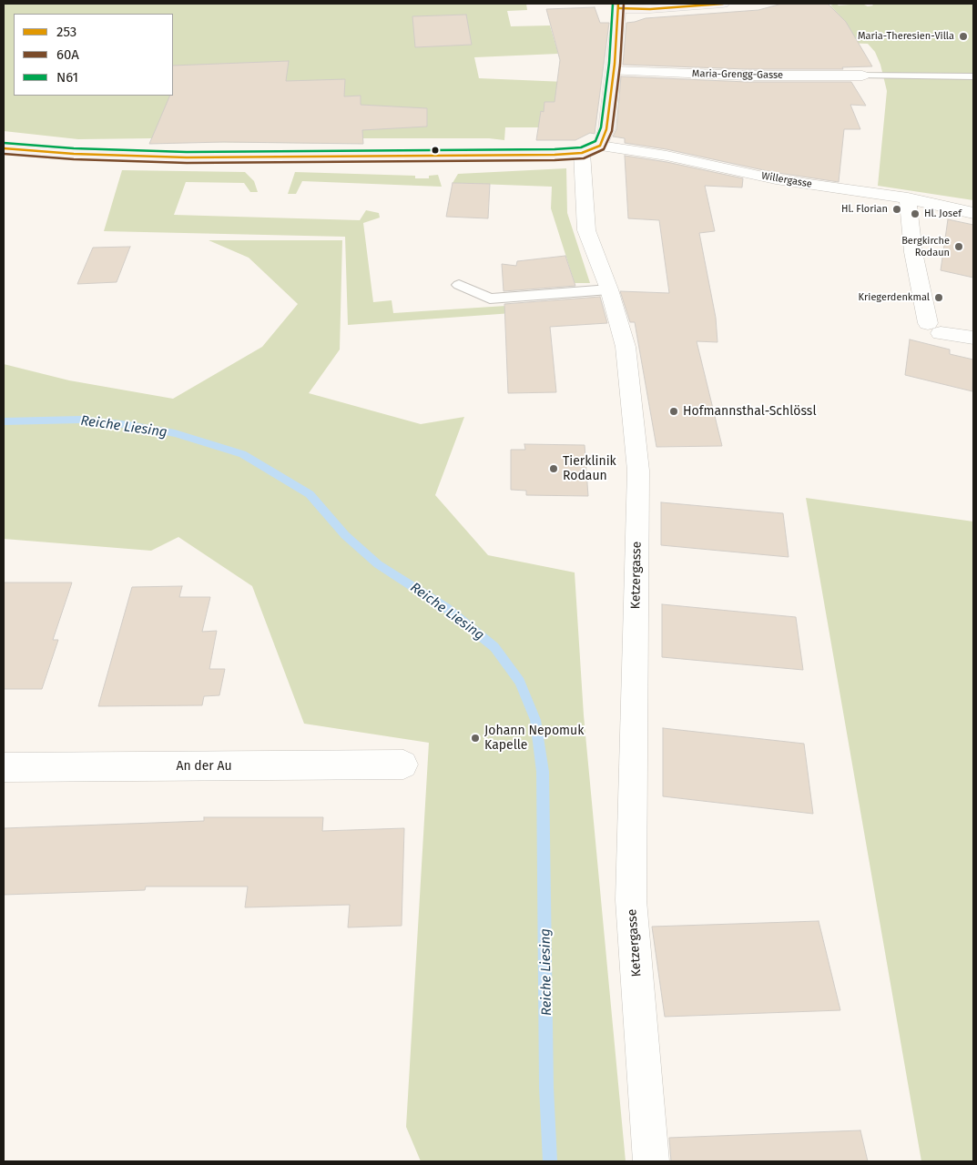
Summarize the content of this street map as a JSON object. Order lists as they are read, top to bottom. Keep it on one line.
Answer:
{"streets":{"street":["Maria-Grengg-Gasse","Willergasse","Ketzergasse","An der Au"]},"water":["Reiche Liesing"],"places":["Maria-Theresien-Villa","Hl. Florian","Hl. Josef","Bergkirche Rodaun","Kriegerdenkmal","Hofmannsthal-Schlössl","Tierklinik Rodaun","Johann Nepomuk Kapelle"],"lines":["transit line 253","transit line 60A","transit line N61"],"legend":["253","60A","N61"]}
